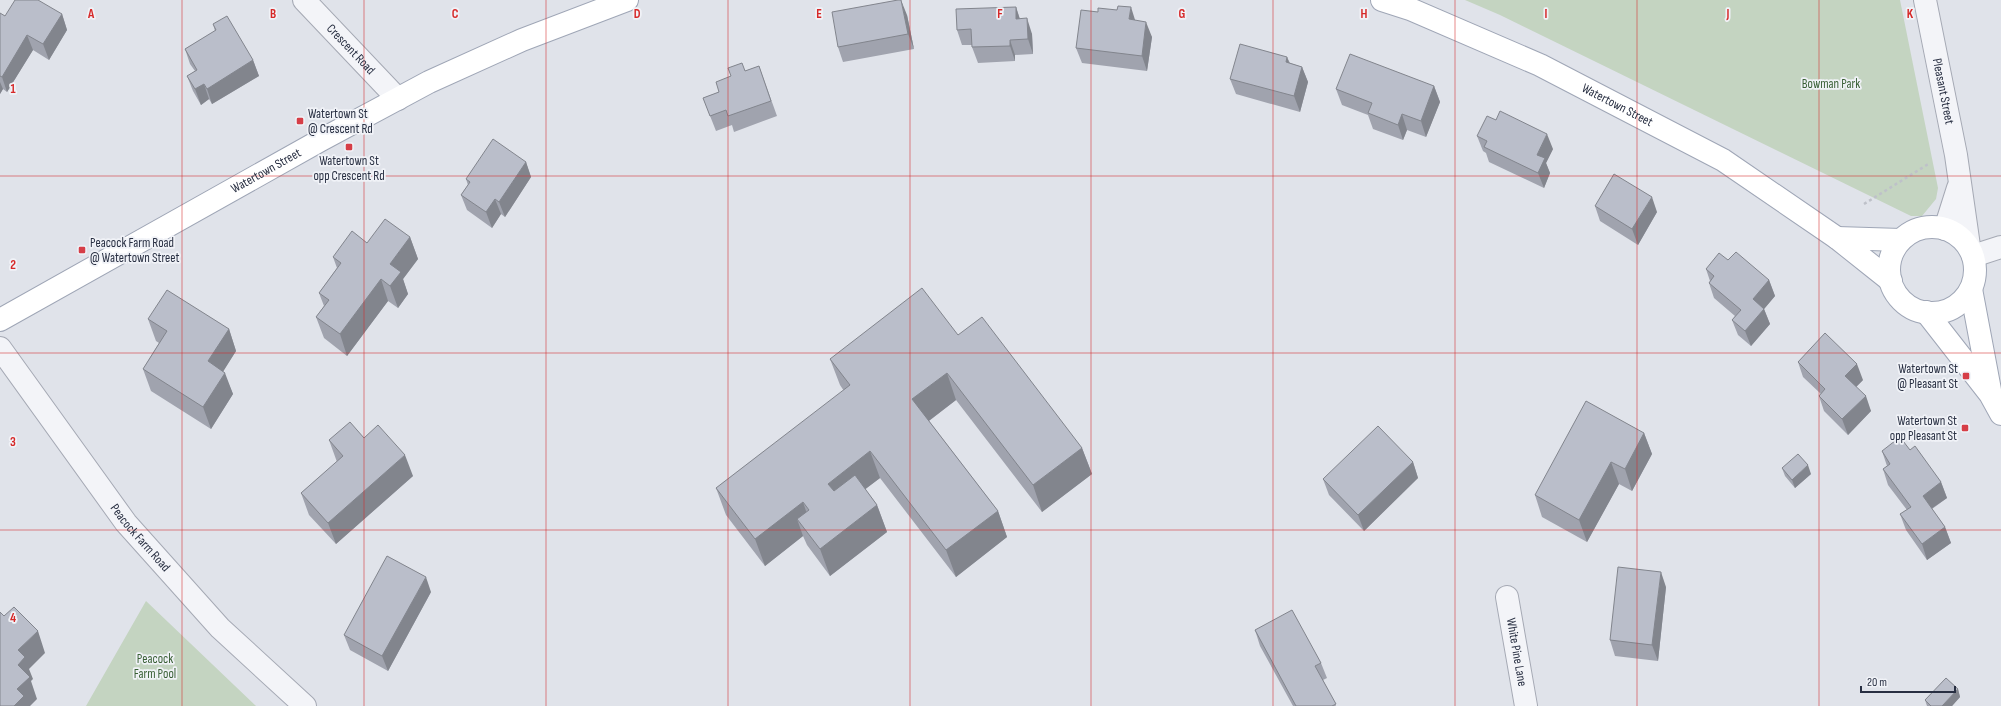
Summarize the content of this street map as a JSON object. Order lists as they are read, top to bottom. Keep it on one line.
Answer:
{"streets":{"main road":["Watertown Street"],"street":["Crescent Road","Pleasant Street","Peacock Farm Road","White Pine Lane"]},"crossings":[["Crescent Road","Watertown Street"],["Pleasant Street","Watertown Street"]],"parks":["Bowman Park","Peacock Farm Pool"],"places":{"transit":["Watertown St @ Crescent Rd","Watertown St opp Crescent Rd","Peacock Farm Road @ Watertown Street","Watertown St @ Pleasant St","Watertown St opp Pleasant St"]},"scale_bar":"20 m","grid":{"columns":["A","B","C","D","E","F","G","H","I","J","K"],"rows":["1","2","3","4"]}}
